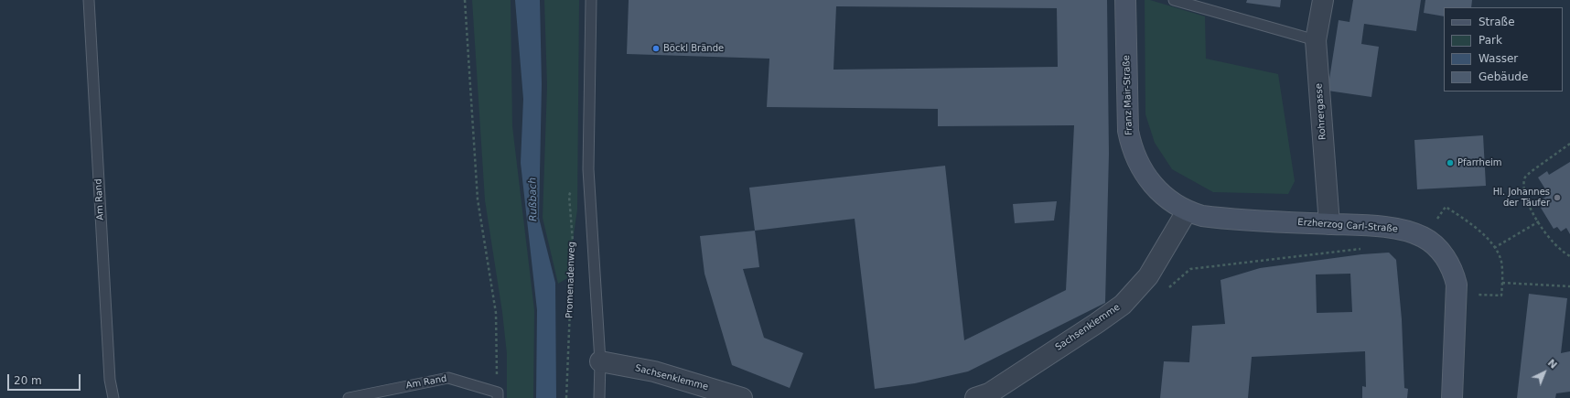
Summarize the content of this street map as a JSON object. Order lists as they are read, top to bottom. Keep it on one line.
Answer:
{"streets":{"main road":["Franz Mair-Straße","Erzherzog Carl-Straße"],"street":["Rohrergasse","Sachsenklemme"],"lane":["Am Rand"],"path":["Promenadenweg"]},"crossings":[["Franz Mair-Straße","Erzherzog Carl-Straße"],["Franz Mair-Straße","Sachsenklemme"],["Rohrergasse","Erzherzog Carl-Straße"],["Erzherzog Carl-Straße","Sachsenklemme"]],"water":["Rußbach"],"places":["Böckl Brände","Pfarrheim","Hl. Johannes der Täufer"],"legend":["Straße","Park","Wasser","Gebäude"],"scale_bar":"20 m","north":"top right"}
